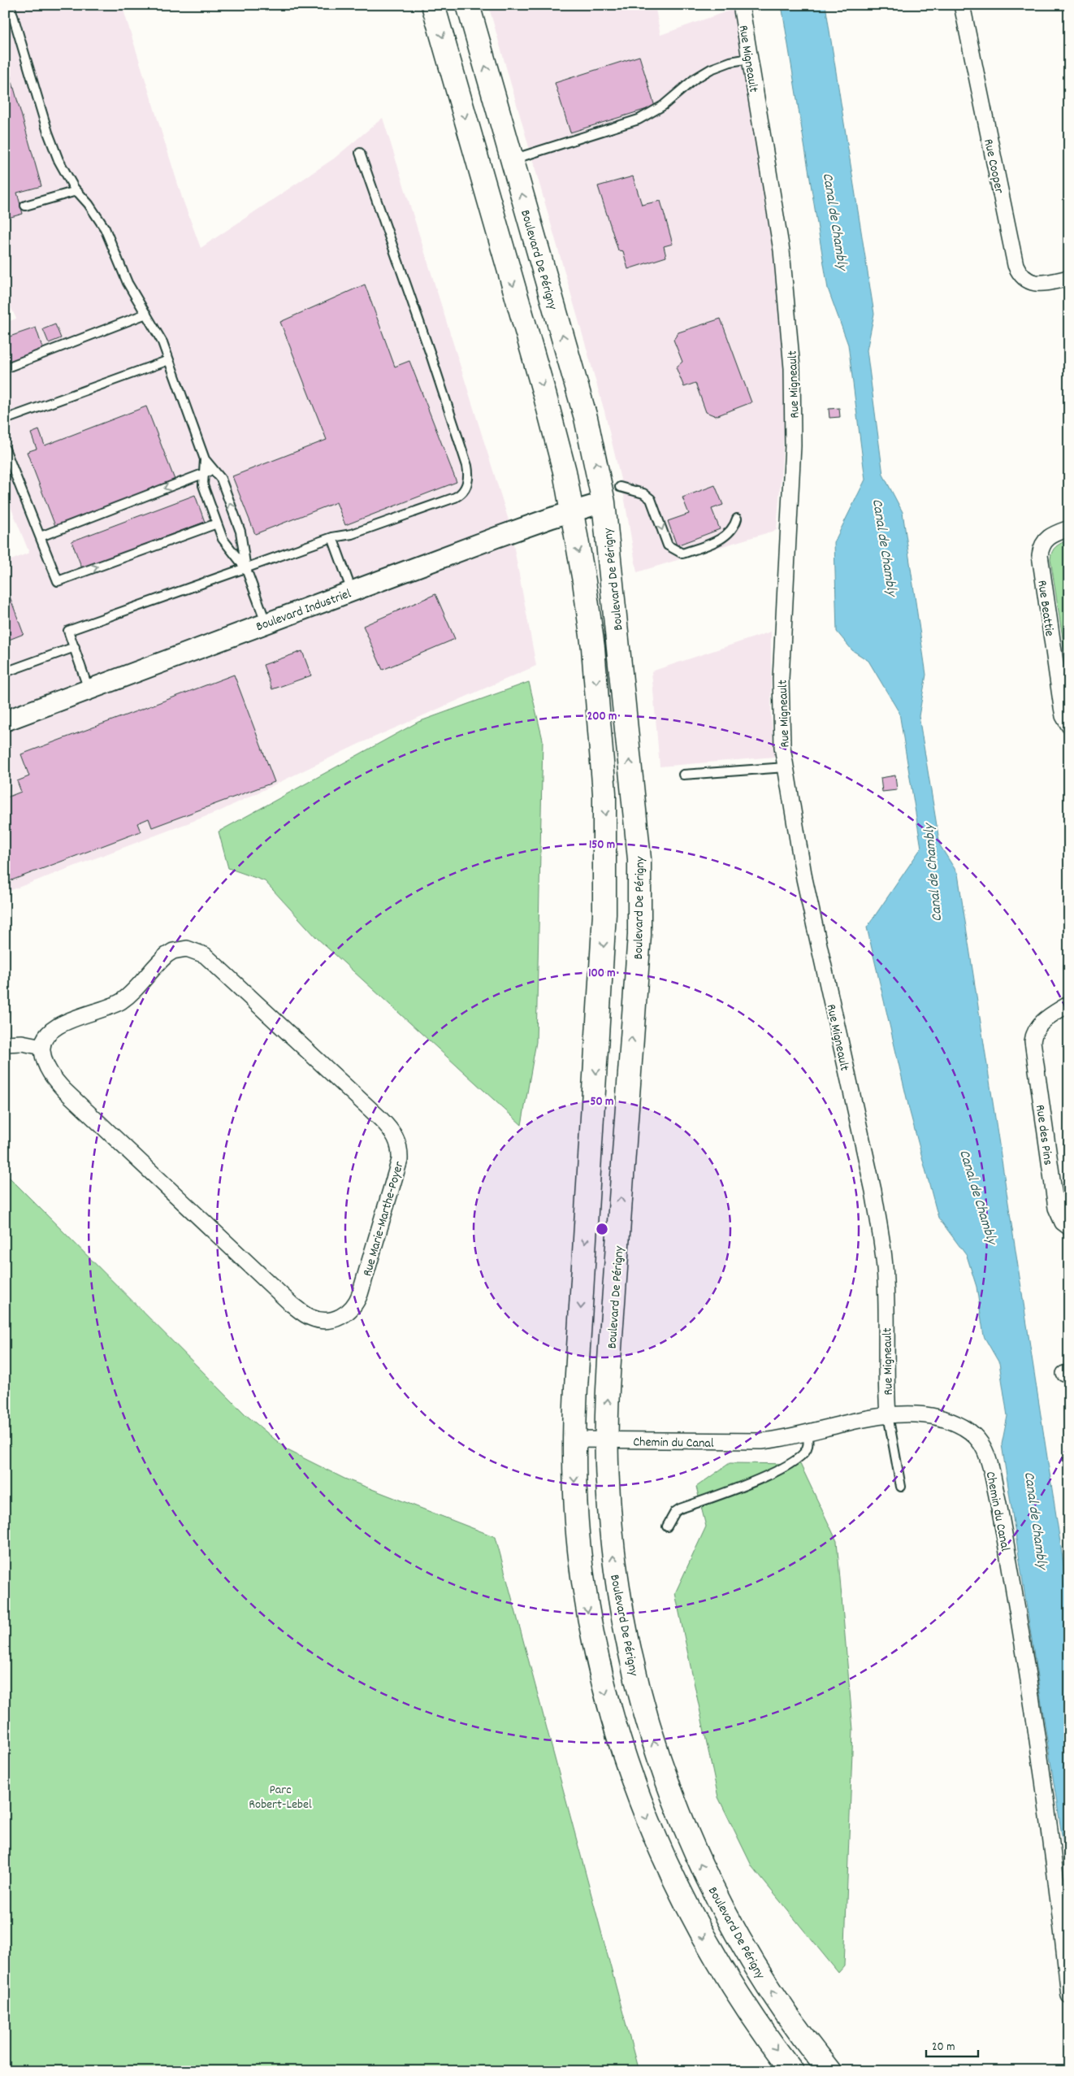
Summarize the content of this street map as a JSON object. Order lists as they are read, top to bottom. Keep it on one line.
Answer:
{"streets":{"main road":["Boulevard De Périgny"],"street":["Rue Migneault","Rue Cooper","Rue Beattie","Boulevard Industriel","Rue des Pins","Rue Marie-Marthe-Poyer","Chemin du Canal"]},"crossings":[["Rue Migneault","Chemin du Canal"],["Boulevard De Périgny","Boulevard Industriel"],["Boulevard De Périgny","Chemin du Canal"]],"water":["Canal de Chambly"],"parks":["Parc Robert-Lebel"],"scale_bar":"20 m","rings":["200 m","150 m","100 m","50 m"]}
